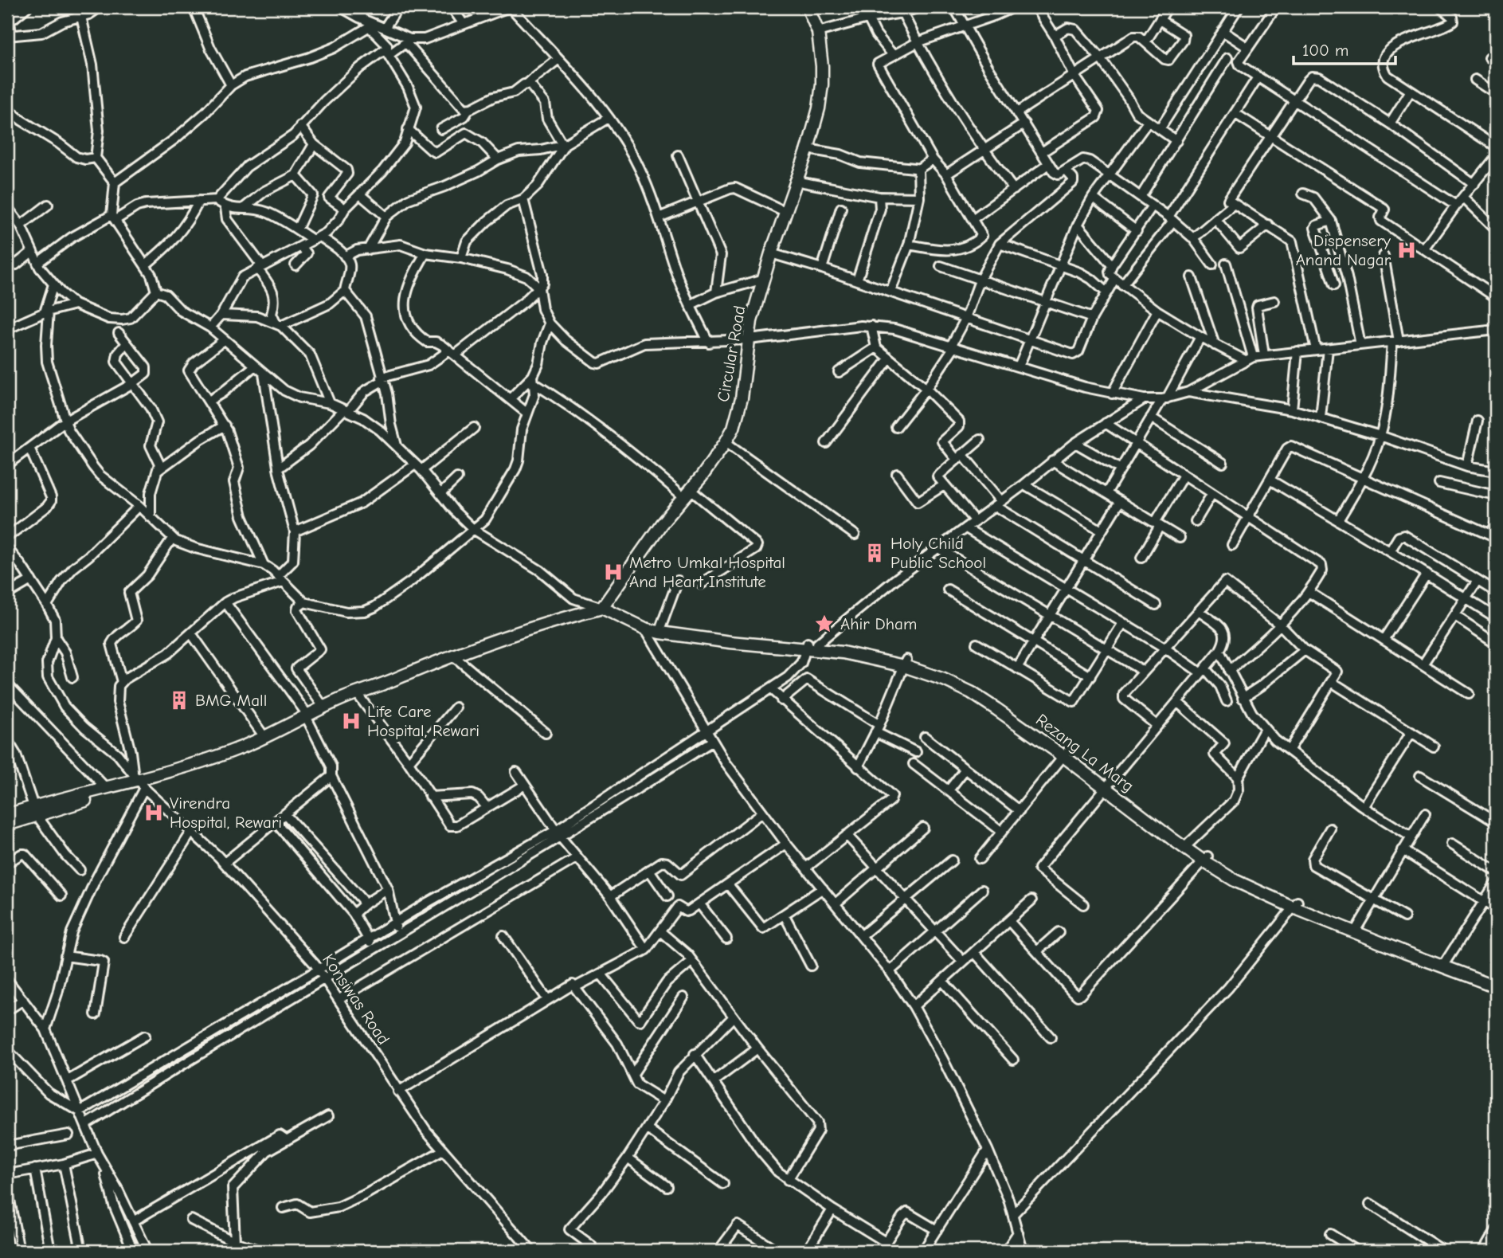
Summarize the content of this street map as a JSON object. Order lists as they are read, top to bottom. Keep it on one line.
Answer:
{"streets":{"main road":["Circular Road","Rezang La Marg"],"street":["Konsiwas Road"]},"crossings":[["Circular Road","Rezang La Marg"]],"places":{"hospital":["Dispensery Anand Nagar","Metro Umkal Hospital And Heart Institute","Life Care Hospital, Rewari","Virendra Hospital, Rewari"],"building":["Holy Child Public School","BMG Mall"],"place":["Ahir Dham"]},"scale_bar":"100 m"}
